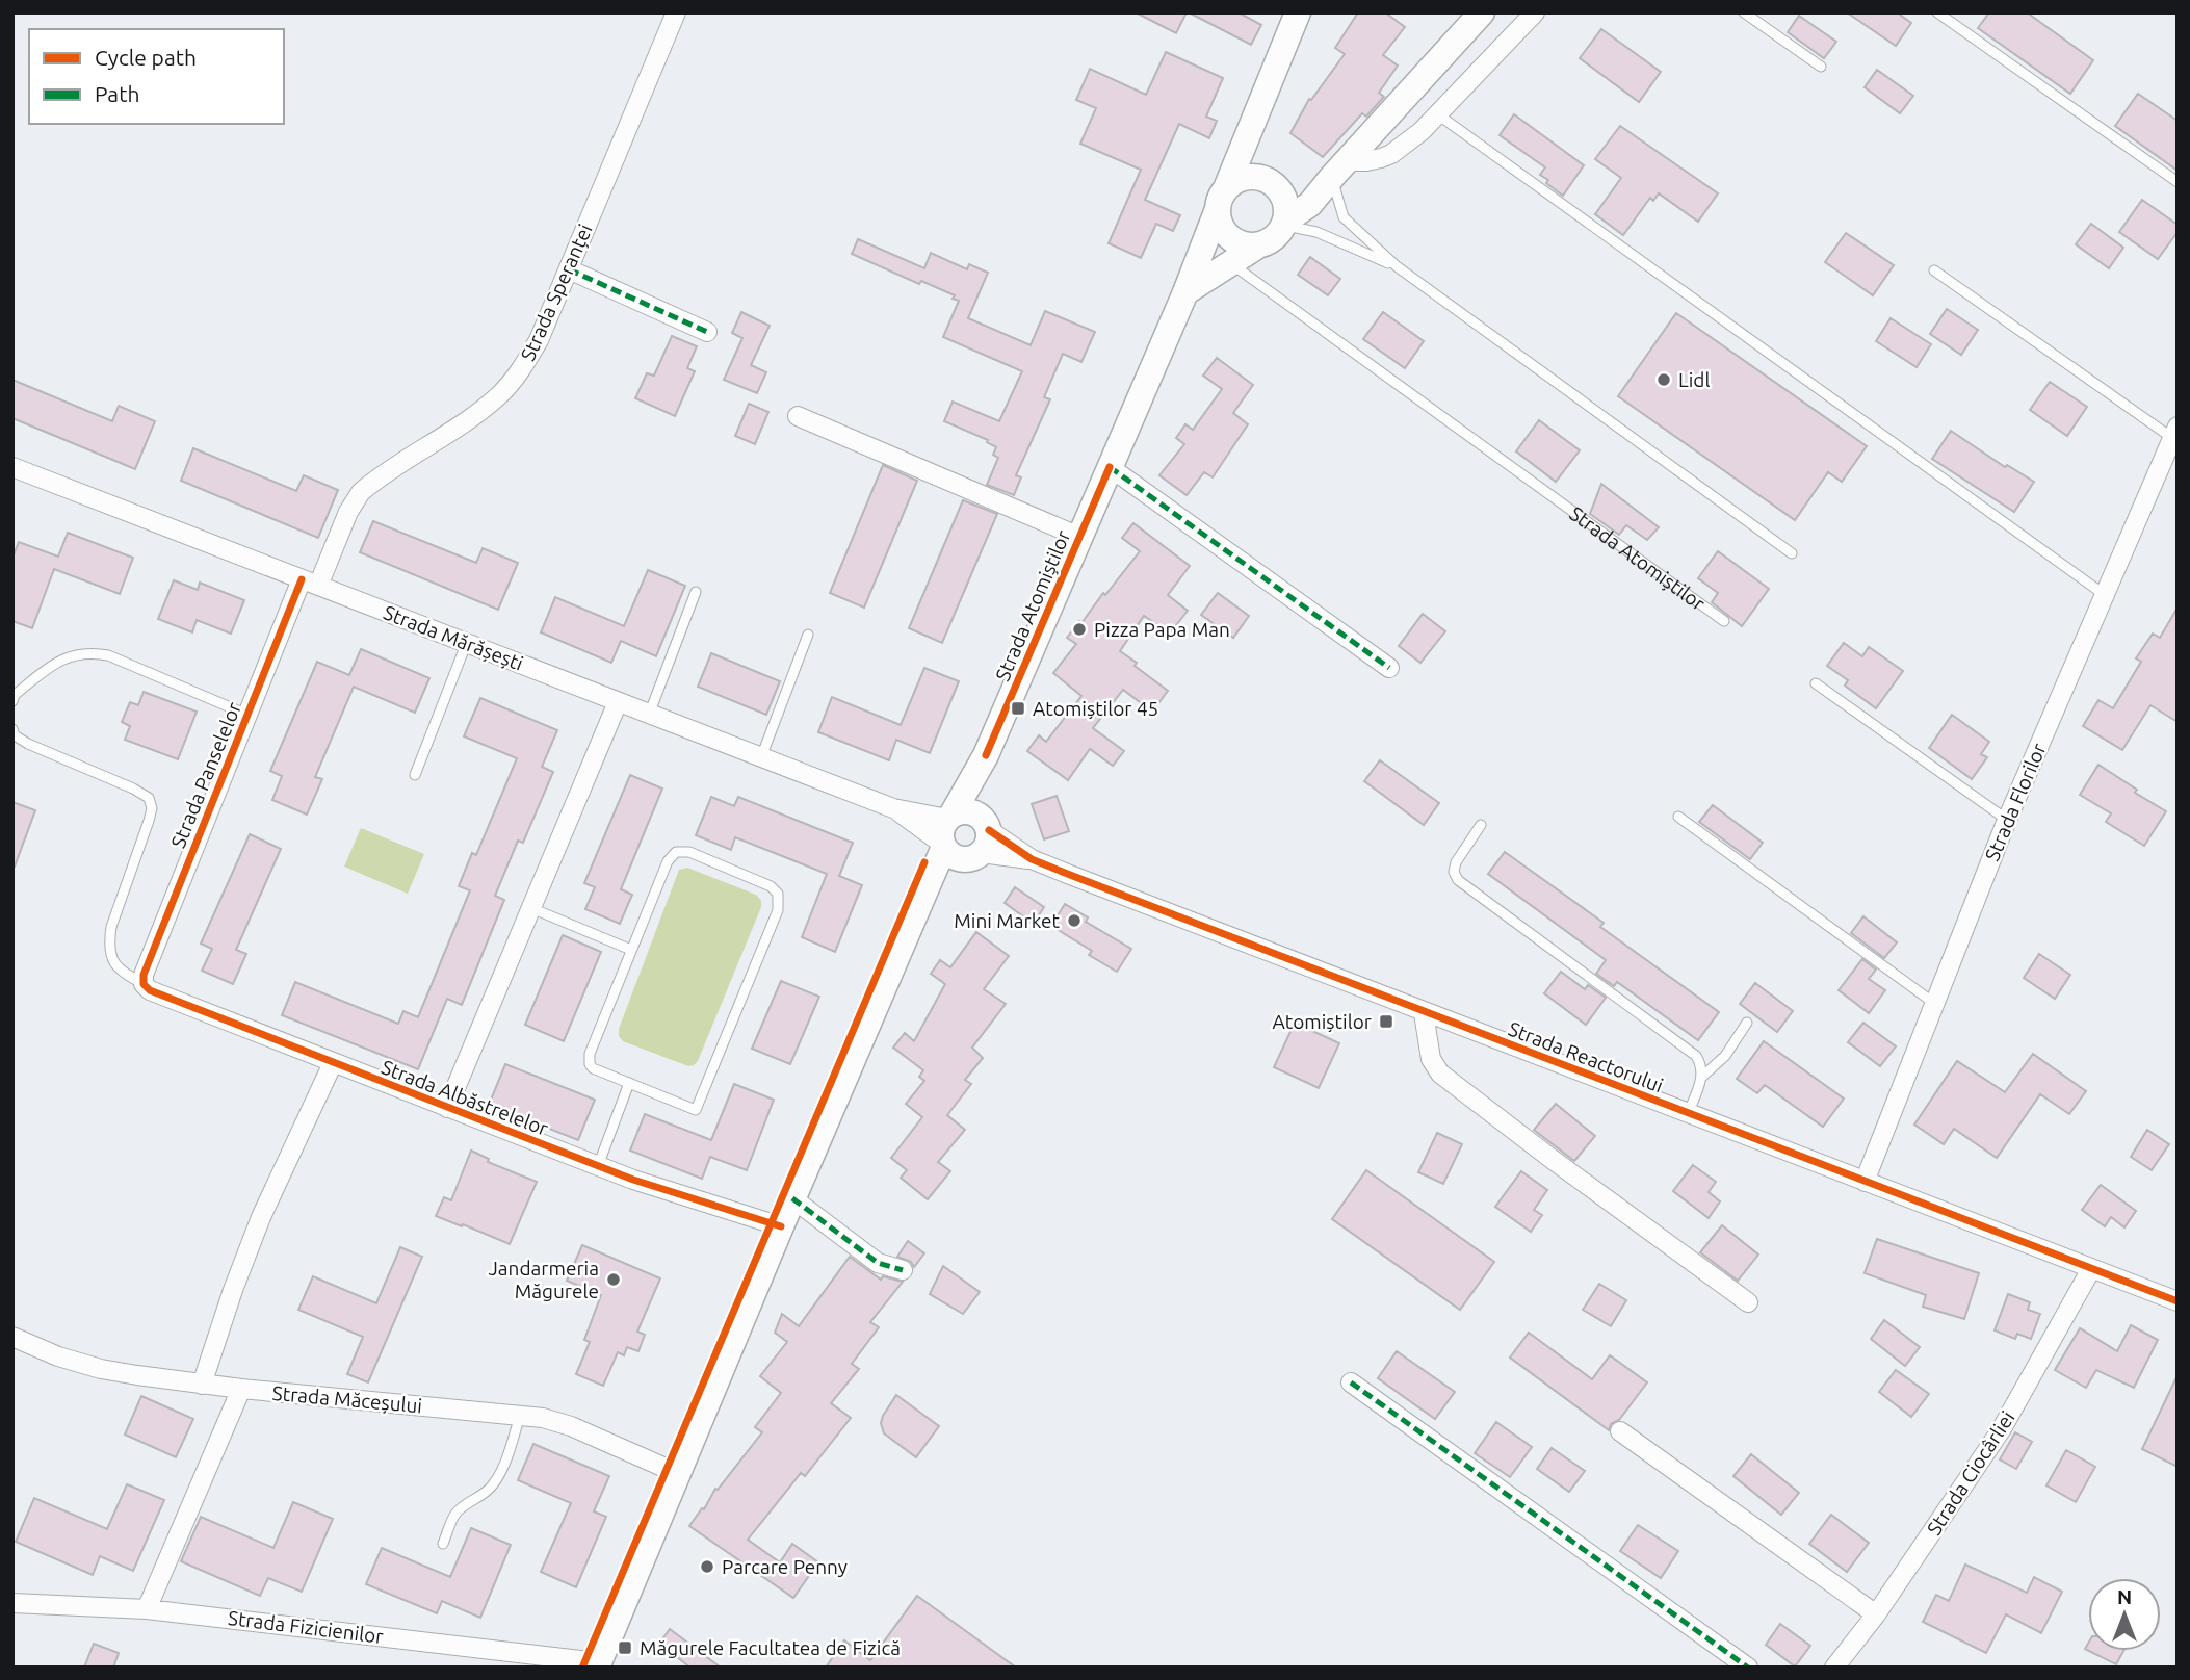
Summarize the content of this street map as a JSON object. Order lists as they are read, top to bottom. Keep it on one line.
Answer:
{"streets":{"main road":["Strada Atomiștilor"],"street":["Strada Speranței","Strada Mărășești","Strada Panselelor","Strada Florilor","Strada Reactorului","Strada Albăstrelelor","Strada Măceșului","Strada Ciocârliei","Strada Fizicienilor"]},"crossings":[["Strada Speranței","Strada Mărășești"],["Strada Speranței","Strada Panselelor"],["Strada Atomiștilor","Strada Mărășești"],["Strada Atomiștilor","Strada Reactorului"],["Strada Atomiștilor","Strada Albăstrelelor"],["Strada Atomiștilor","Strada Măceșului"],["Strada Atomiștilor","Strada Fizicienilor"],["Strada Mărășești","Strada Panselelor"],["Strada Mărășești","Strada Reactorului"],["Strada Mărășești","Strada Albăstrelelor"],["Strada Panselelor","Strada Albăstrelelor"],["Strada Florilor","Strada Reactorului"],["Strada Reactorului","Strada Ciocârliei"]],"places":{"other":["Lidl","Pizza Papa Man","Mini Market","Jandarmeria Măgurele","Parcare Penny"],"transit":["Atomiștilor 45","Atomiștilor","Măgurele Facultatea de Fizică"]},"legend":["Cycle path","Path"],"north":"top"}
